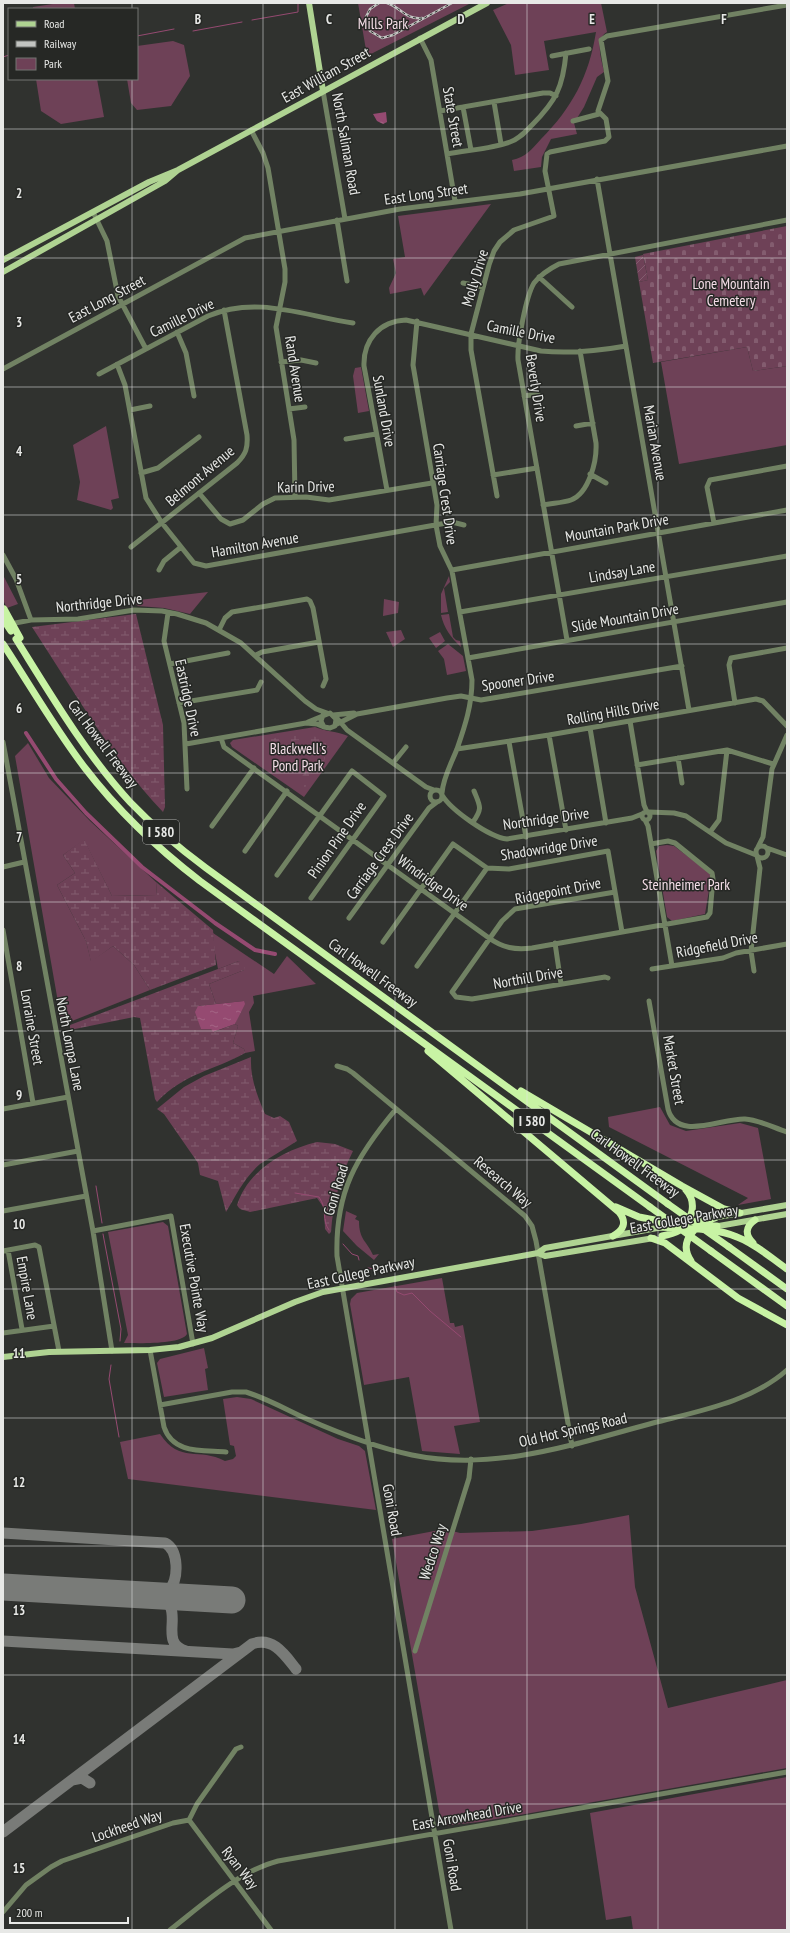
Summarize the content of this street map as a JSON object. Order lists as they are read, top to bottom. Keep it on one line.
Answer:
{"streets":{"highway":["Carl Howell Freeway","I 580"],"main road":["East William Street","North Saliman Road","East College Parkway"],"street":["State Street","East Long Street","Molly Drive","Camille Drive","Rand Avenue","Beverly Drive","Sunland Drive","Marian Avenue","Belmont Avenue","Karin Drive","Carriage Crest Drive","Mountain Park Drive","Hamilton Avenue","Lindsay Lane","Northridge Drive","Slide Mountain Drive","Spooner Drive","Eastridge Drive","Rolling Hills Drive","Pinion Pine Drive","Shadowridge Drive","Windridge Drive","Ridgepoint Drive","Ridgefield Drive","Northill Drive","Lorraine Street","North Lompa Lane","Market Street","Research Way","Goni Road","Executive Pointe Way","Empire Lane","Old Hot Springs Road","Wedco Way","East Arrowhead Drive","Lockheed Way","Ryan Way"]},"crossings":[["East William Street","State Street"],["East William Street","North Saliman Road"],["East William Street","Rand Avenue"],["State Street","East Long Street"],["North Saliman Road","East Long Street"],["East Long Street","Molly Drive"],["East Long Street","Rand Avenue"],["East Long Street","Marian Avenue"],["Molly Drive","Camille Drive"],["Camille Drive","Rand Avenue"],["Camille Drive","Beverly Drive"],["Camille Drive","Sunland Drive"],["Camille Drive","Marian Avenue"],["Camille Drive","Belmont Avenue"],["Camille Drive","Carriage Crest Drive"],["Camille Drive","Hamilton Avenue"],["Rand Avenue","Karin Drive"],["Beverly Drive","Marian Avenue"],["Beverly Drive","Mountain Park Drive"],["Beverly Drive","Lindsay Lane"],["Beverly Drive","Slide Mountain Drive"],["Sunland Drive","Karin Drive"],["Marian Avenue","Mountain Park Drive"],["Marian Avenue","Lindsay Lane"],["Marian Avenue","Slide Mountain Drive"],["Marian Avenue","Spooner Drive"],["Marian Avenue","Rolling Hills Drive"],["Belmont Avenue","Karin Drive"],["Belmont Avenue","Hamilton Avenue"],["Karin Drive","Carriage Crest Drive"],["Carriage Crest Drive","Mountain Park Drive"],["Carriage Crest Drive","Hamilton Avenue"],["Carriage Crest Drive","Lindsay Lane"],["Carriage Crest Drive","Northridge Drive"],["Carriage Crest Drive","Slide Mountain Drive"],["Carriage Crest Drive","Spooner Drive"],["Carriage Crest Drive","Rolling Hills Drive"],["Carriage Crest Drive","Windridge Drive"],["Northridge Drive","Spooner Drive"],["Northridge Drive","Eastridge Drive"],["Pinion Pine Drive","Windridge Drive"],["Shadowridge Drive","Windridge Drive"],["Shadowridge Drive","Ridgepoint Drive"],["Windridge Drive","Ridgepoint Drive"],["Ridgepoint Drive","Northill Drive"],["North Lompa Lane","East College Parkway"],["North Lompa Lane","Executive Pointe Way"],["Research Way","Goni Road"],["Research Way","East College Parkway"],["Research Way","Old Hot Springs Road"],["Goni Road","East College Parkway"],["Goni Road","Old Hot Springs Road"],["Goni Road","East Arrowhead Drive"],["East College Parkway","Executive Pointe Way"],["Old Hot Springs Road","Wedco Way"],["East Arrowhead Drive","Ryan Way"],["Lockheed Way","Ryan Way"]],"parks":["Mills Park","Lone Mountain Cemetery","Blackwell's Pond Park","Steinheimer Park"],"legend":["Road","Railway","Park"],"scale_bar":"200 m","grid":{"columns":["B","C","D","E","F"],"rows":["2","3","4","5","6","7","8","9","10","11","12","13","14","15"]}}
